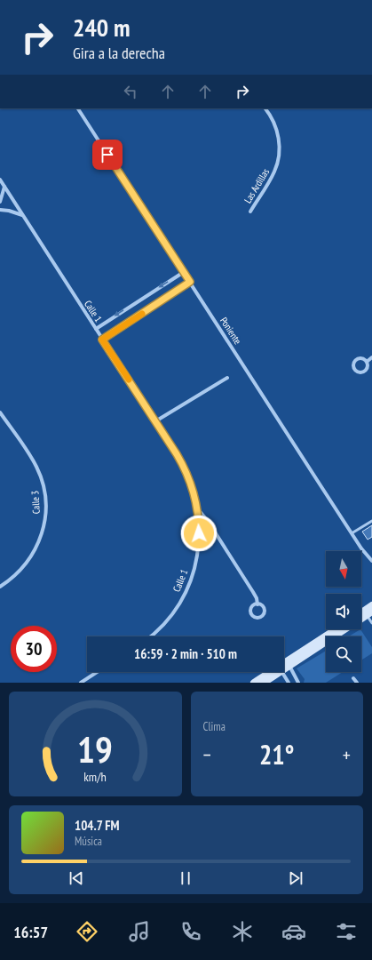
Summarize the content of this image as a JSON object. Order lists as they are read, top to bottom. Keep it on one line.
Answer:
{"streets":{"street":["Las Ardillas","Calle 1","Poniente","Calle 3"]},"north":"bottom","page":{"turn":["240 m","Gira a la derecha"],"limit":"30","trip":"16:59 · 2 min · 510 m","tile":"Clima","heat":["−","21°","+"],"song":["104.7 FM","Música"],"tabs":"16:57","gauge":["19","km/h"]}}
